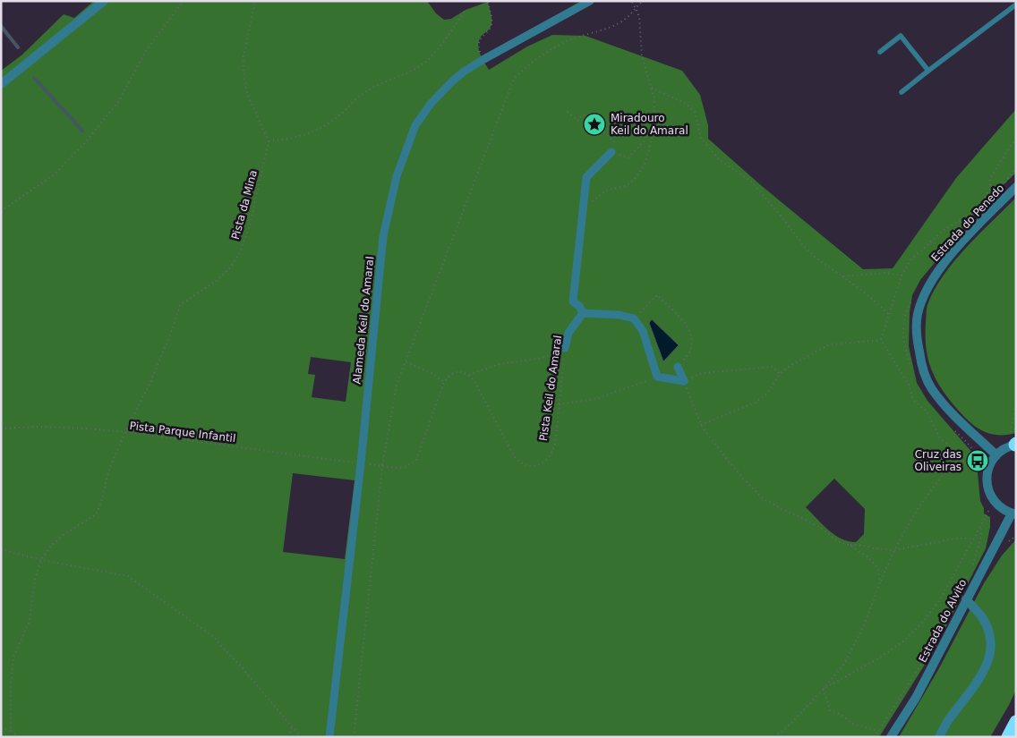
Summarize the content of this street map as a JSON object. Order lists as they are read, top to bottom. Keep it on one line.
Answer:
{"streets":{"street":["Estrada do Penedo","Alameda Keil do Amaral","Pista Keil do Amaral","Estrada do Alvito"],"path":["Pista da Mina","Pista Parque Infantil"]},"crossings":[["Pista da Mina","Pista Parque Infantil"],["Alameda Keil do Amaral","Pista Parque Infantil"]],"places":{"place":["Miradouro Keil do Amaral"],"bus stop":["Cruz das Oliveiras"]}}
